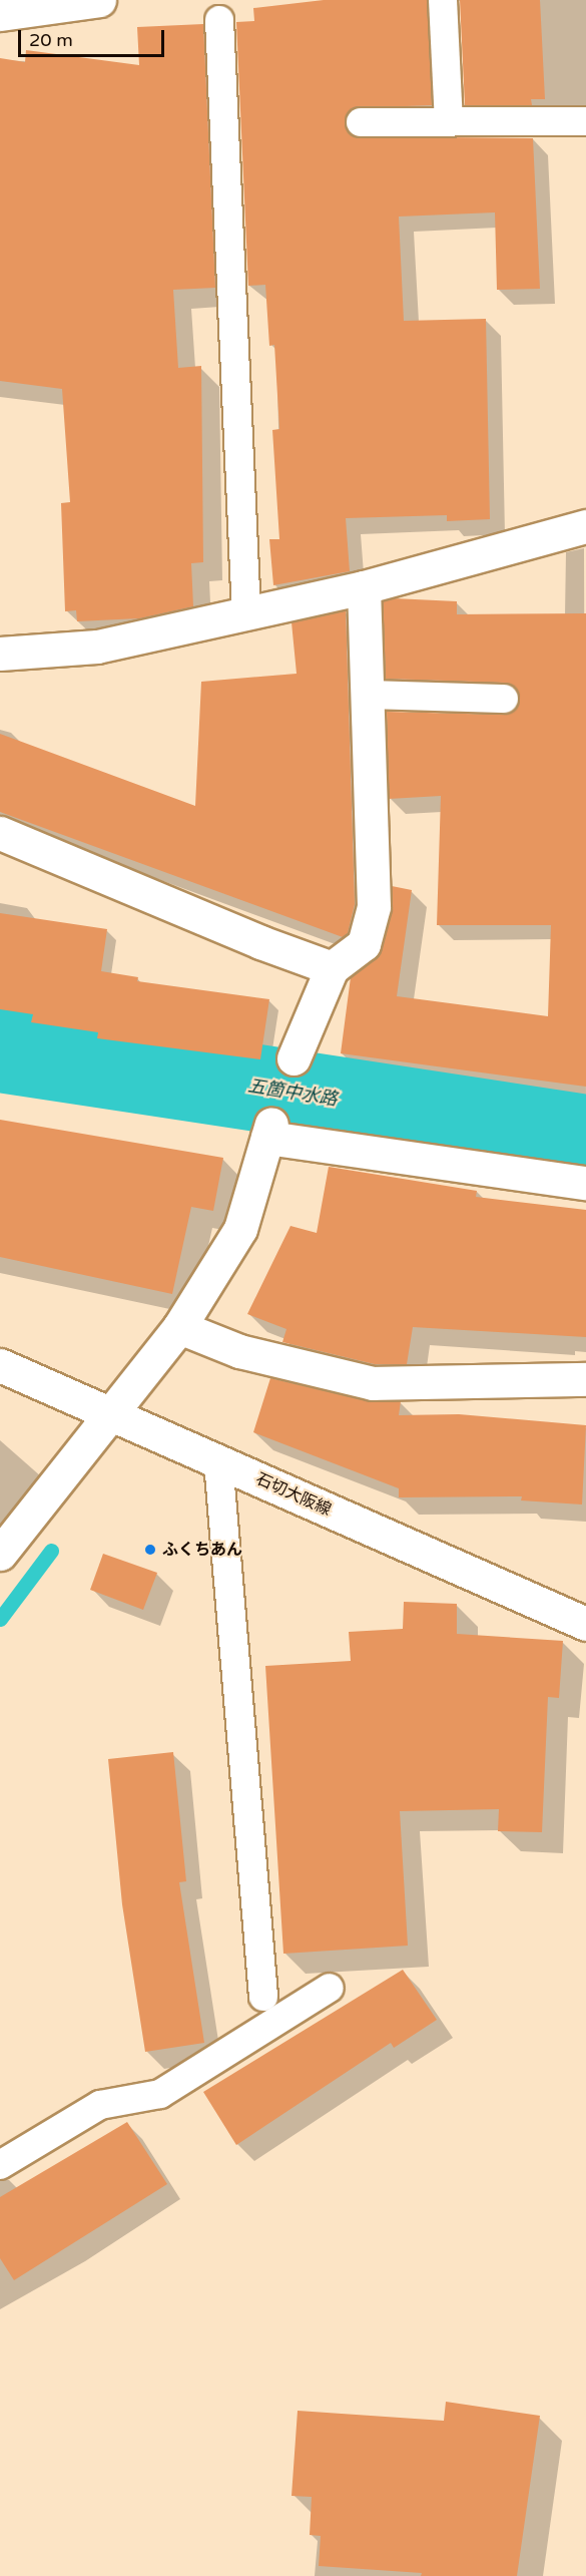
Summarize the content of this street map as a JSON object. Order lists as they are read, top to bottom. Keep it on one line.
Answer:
{"streets":{"street":["石切大阪線"]},"water":["五箇中水路"],"places":["ふくちあん"],"scale_bar":"20 m"}
